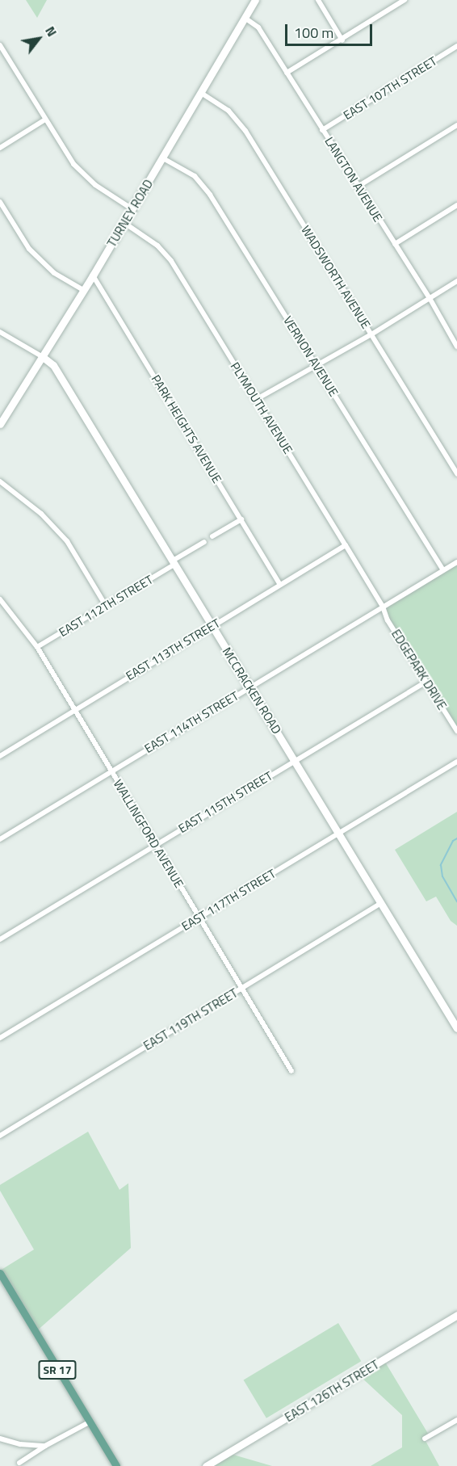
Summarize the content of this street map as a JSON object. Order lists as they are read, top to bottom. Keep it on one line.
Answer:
{"streets":{"main road":["SR 17"],"street":["EAST 107TH STREET","LANGTON AVENUE","TURNEY ROAD","WADSWORTH AVENUE","VERNON AVENUE","PLYMOUTH AVENUE","PARK HEIGHTS AVENUE","EAST 112TH STREET","EAST 113TH STREET","EDGEPARK DRIVE","MCCRACKEN ROAD","EAST 114TH STREET","EAST 115TH STREET","WALLINGFORD AVENUE","EAST 117TH STREET","EAST 119TH STREET","EAST 126TH STREET"]},"crossings":[["EAST 107TH STREET","LANGTON AVENUE"],["LANGTON AVENUE","TURNEY ROAD"],["TURNEY ROAD","WADSWORTH AVENUE"],["TURNEY ROAD","VERNON AVENUE"],["TURNEY ROAD","PLYMOUTH AVENUE"],["TURNEY ROAD","PARK HEIGHTS AVENUE"],["TURNEY ROAD","MCCRACKEN ROAD"],["VERNON AVENUE","EAST 114TH STREET"],["PLYMOUTH AVENUE","EAST 113TH STREET"],["PLYMOUTH AVENUE","EDGEPARK DRIVE"],["PLYMOUTH AVENUE","EAST 114TH STREET"],["PARK HEIGHTS AVENUE","EAST 113TH STREET"],["EAST 112TH STREET","MCCRACKEN ROAD"],["EAST 112TH STREET","WALLINGFORD AVENUE"],["EAST 113TH STREET","MCCRACKEN ROAD"],["EAST 113TH STREET","WALLINGFORD AVENUE"],["EDGEPARK DRIVE","EAST 114TH STREET"],["EDGEPARK DRIVE","EAST 115TH STREET"],["MCCRACKEN ROAD","EAST 114TH STREET"],["MCCRACKEN ROAD","EAST 115TH STREET"],["MCCRACKEN ROAD","EAST 117TH STREET"],["MCCRACKEN ROAD","EAST 119TH STREET"],["EAST 114TH STREET","WALLINGFORD AVENUE"],["EAST 115TH STREET","WALLINGFORD AVENUE"],["WALLINGFORD AVENUE","EAST 117TH STREET"],["WALLINGFORD AVENUE","EAST 119TH STREET"]],"scale_bar":"100 m","north":"top right"}
